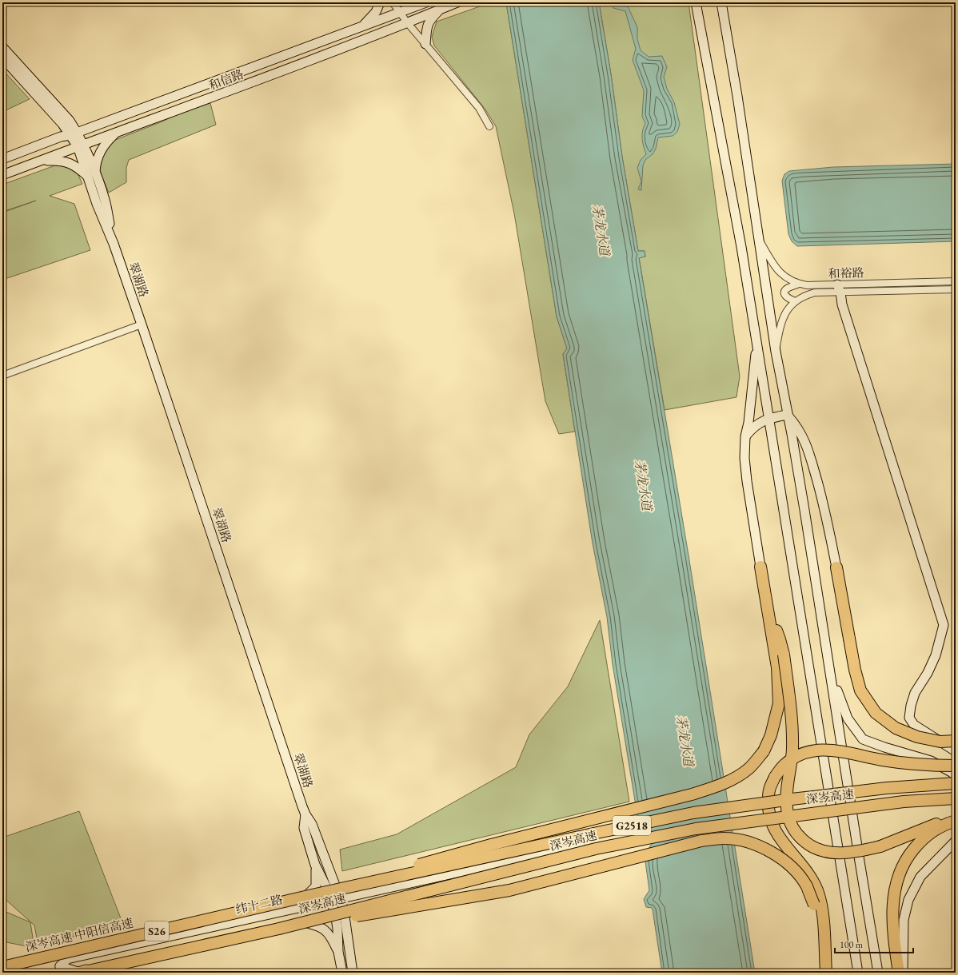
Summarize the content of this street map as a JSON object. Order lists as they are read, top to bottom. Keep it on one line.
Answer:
{"streets":{"highway":["深岑高速","G2518","S26","深岑高速 中阳信高速"],"street":["和信路","和裕路","翠湖路","纬十二路"]},"crossings":[["和信路","翠湖路"],["翠湖路","纬十二路"],["深岑高速","S26"],["深岑高速","深岑高速 中阳信高速"]],"water":["茅龙水道"],"scale_bar":"100 m"}
